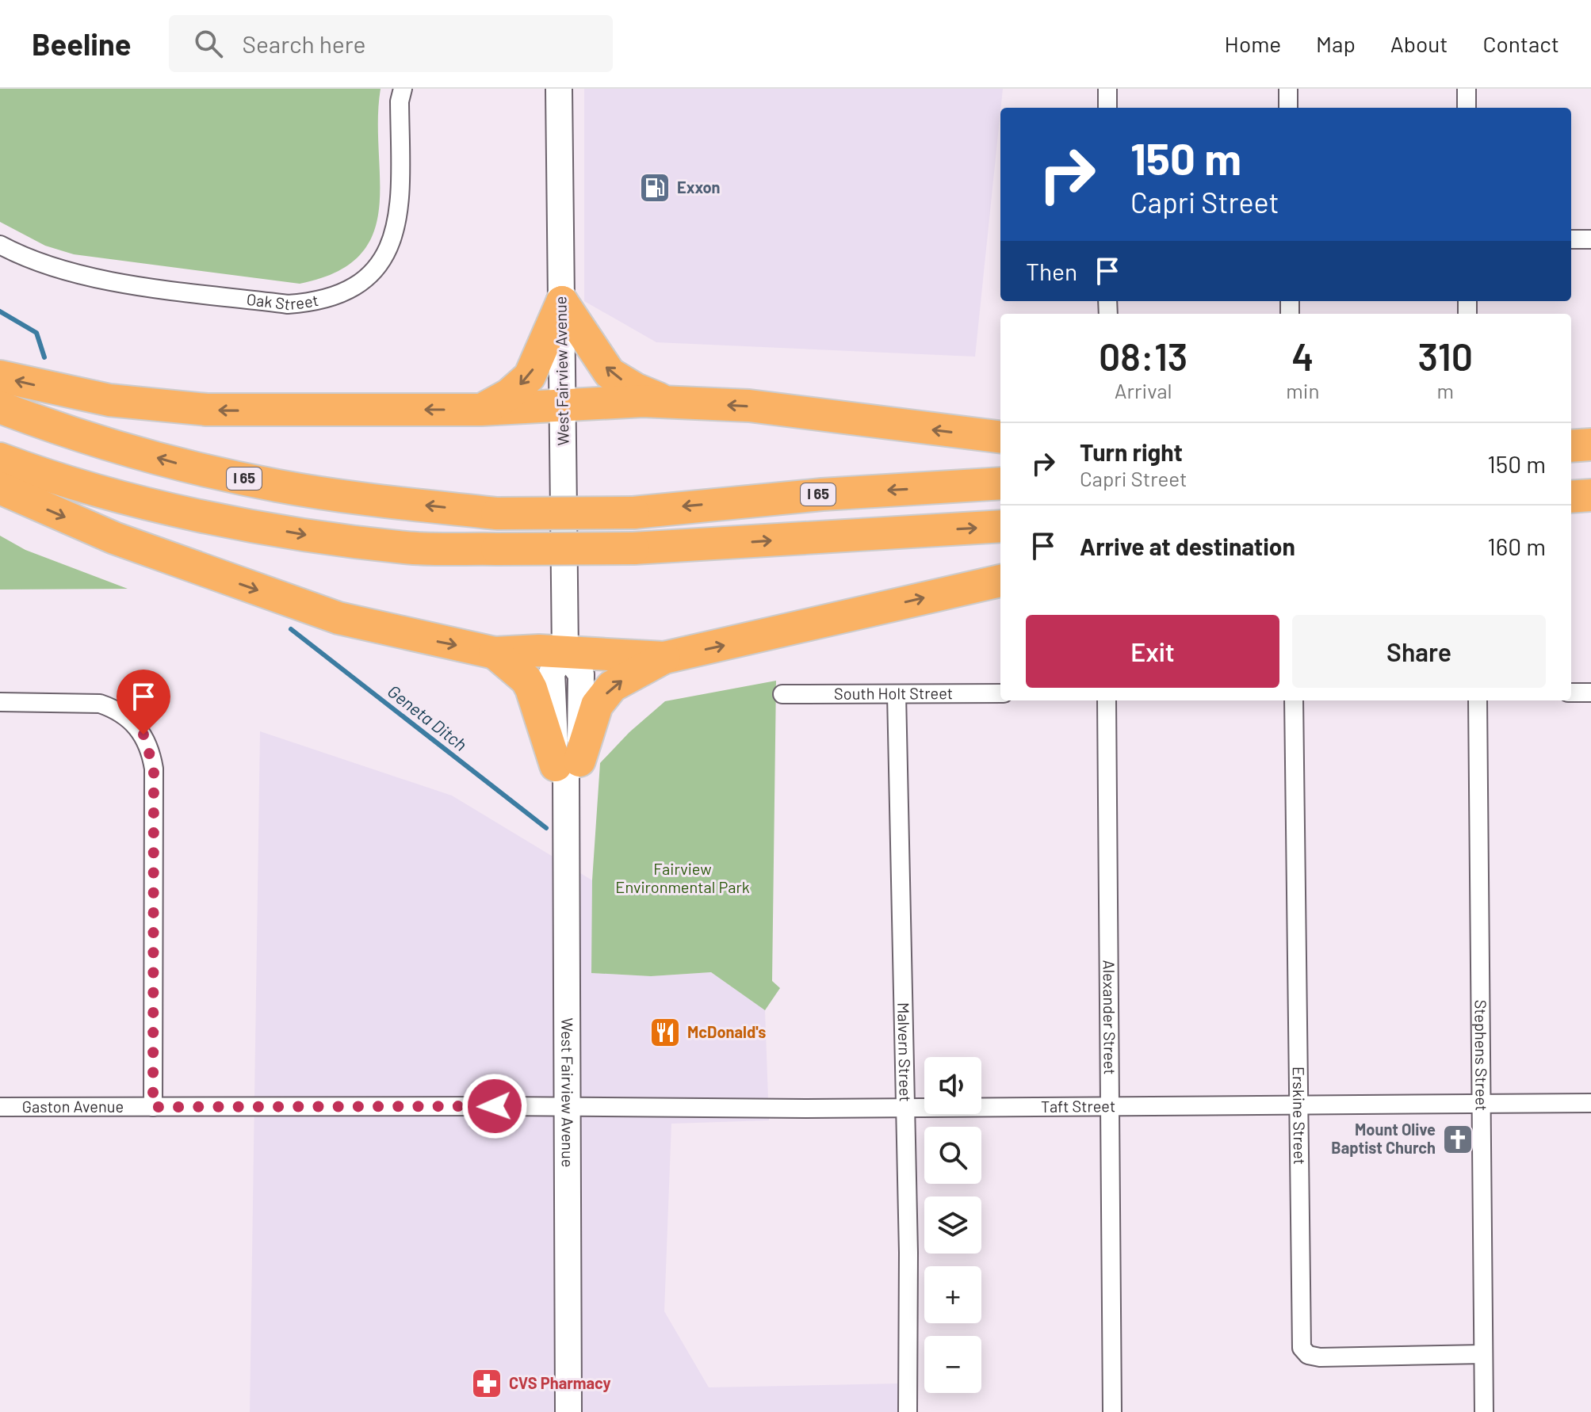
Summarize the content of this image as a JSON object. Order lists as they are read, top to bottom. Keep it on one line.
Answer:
{"streets":{"highway":["I 65"],"main road":["West Fairview Avenue"],"street":["Oak Street","South Holt Street","Alexander Street","Malvern Street","Stephens Street","Gaston Avenue","Taft Street","Erskine Street"]},"crossings":[["West Fairview Avenue","Gaston Avenue"],["West Fairview Avenue","Taft Street"],["South Holt Street","Malvern Street"],["Alexander Street","Taft Street"],["Malvern Street","Taft Street"],["Stephens Street","Taft Street"],["Stephens Street","Erskine Street"],["Gaston Avenue","Taft Street"],["Taft Street","Erskine Street"]],"water":["Geneta Ditch"],"parks":["Fairview Environmental Park"],"places":{"fuel station":["Exxon"],"restaurant":["McDonald's"],"church":["Mount Olive Baptist Church"],"pharmacy":["CVS Pharmacy"]},"page":{"header":"Beeline","search":"Search here","nav":["Home","Map","About","Contact"],"turn":["150 m","Capri Street"],"then":"Then","eta":["08:13","Arrival","4","min","310","m"],"list":[{"name":"Turn right","note":"Capri Street","value":"150 m"},{"name":"Arrive at destination","value":"160 m"}],"buttons":["Exit","Share"],"map_buttons":["+","−"]}}
